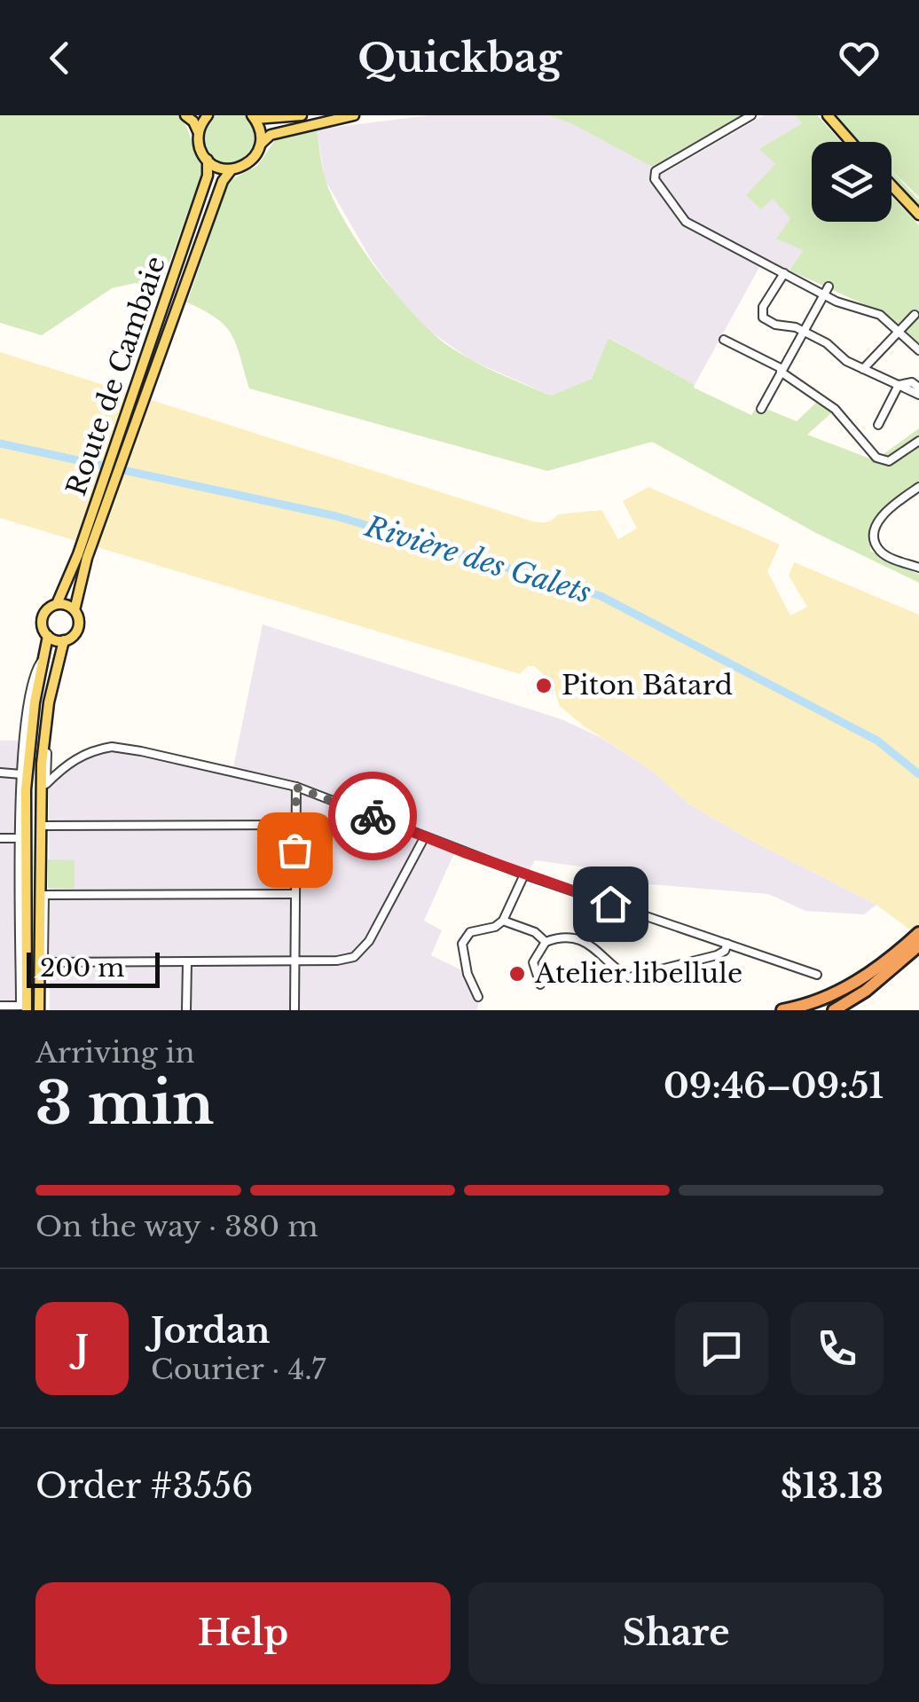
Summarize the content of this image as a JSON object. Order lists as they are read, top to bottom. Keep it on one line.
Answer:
{"streets":{"main road":["Route de Cambaie"]},"water":["Rivière des Galets"],"places":["Piton Bâtard","Atelier libellule"],"scale_bar":"200 m","page":{"header":"Quickbag","scale":"200 m","heading":["3 min","Arriving in","09:46–09:51"],"panel":["Jordan","Courier · 4.7","Order #3556","$13.13"],"bar":"On the way · 380 m","round":"J","buttons":["Help","Share"]}}
